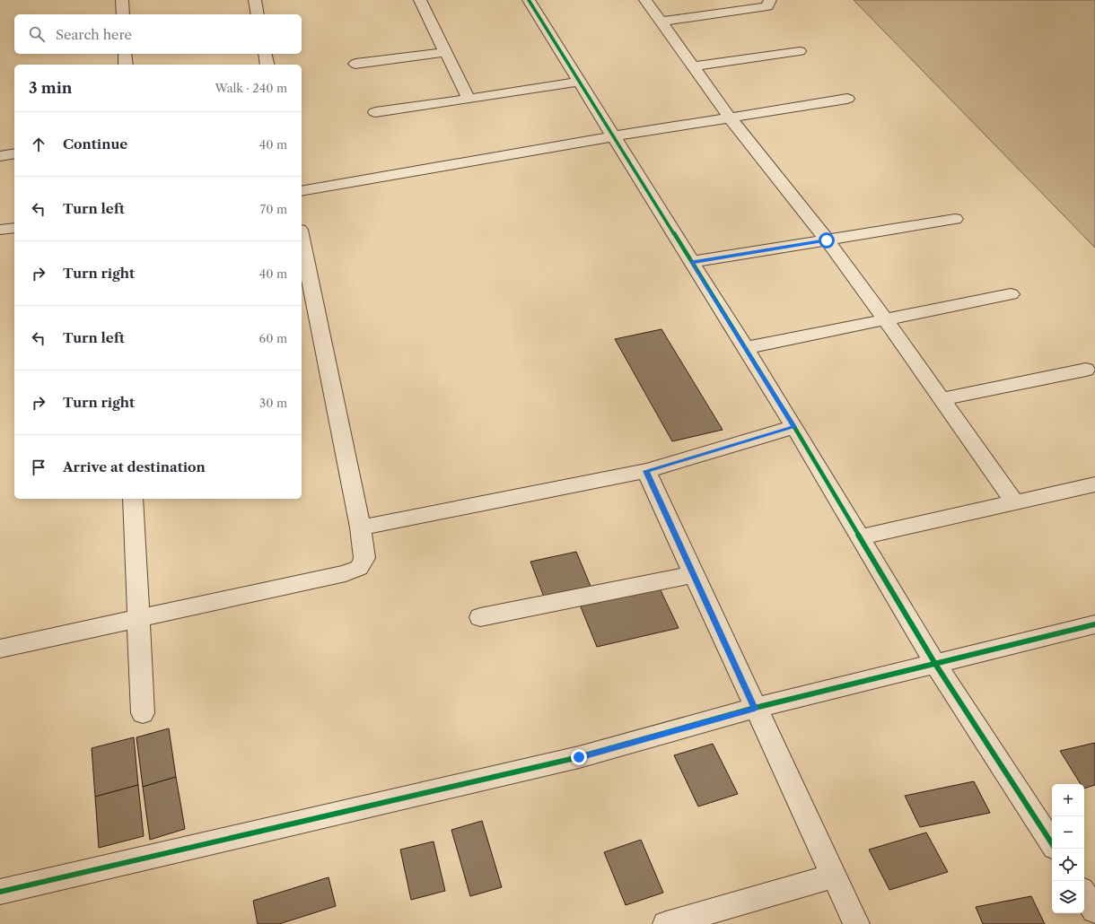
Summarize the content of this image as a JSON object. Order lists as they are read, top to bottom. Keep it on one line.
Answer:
{"page":{"search":"Search here","heading":["3 min","Walk · 240 m"],"list":[["Continue","40 m"],["Turn left","70 m"],["Turn right","40 m"],["Turn left","60 m"],["Turn right","30 m"],"Arrive at destination"],"map_buttons":["+","−"]}}
